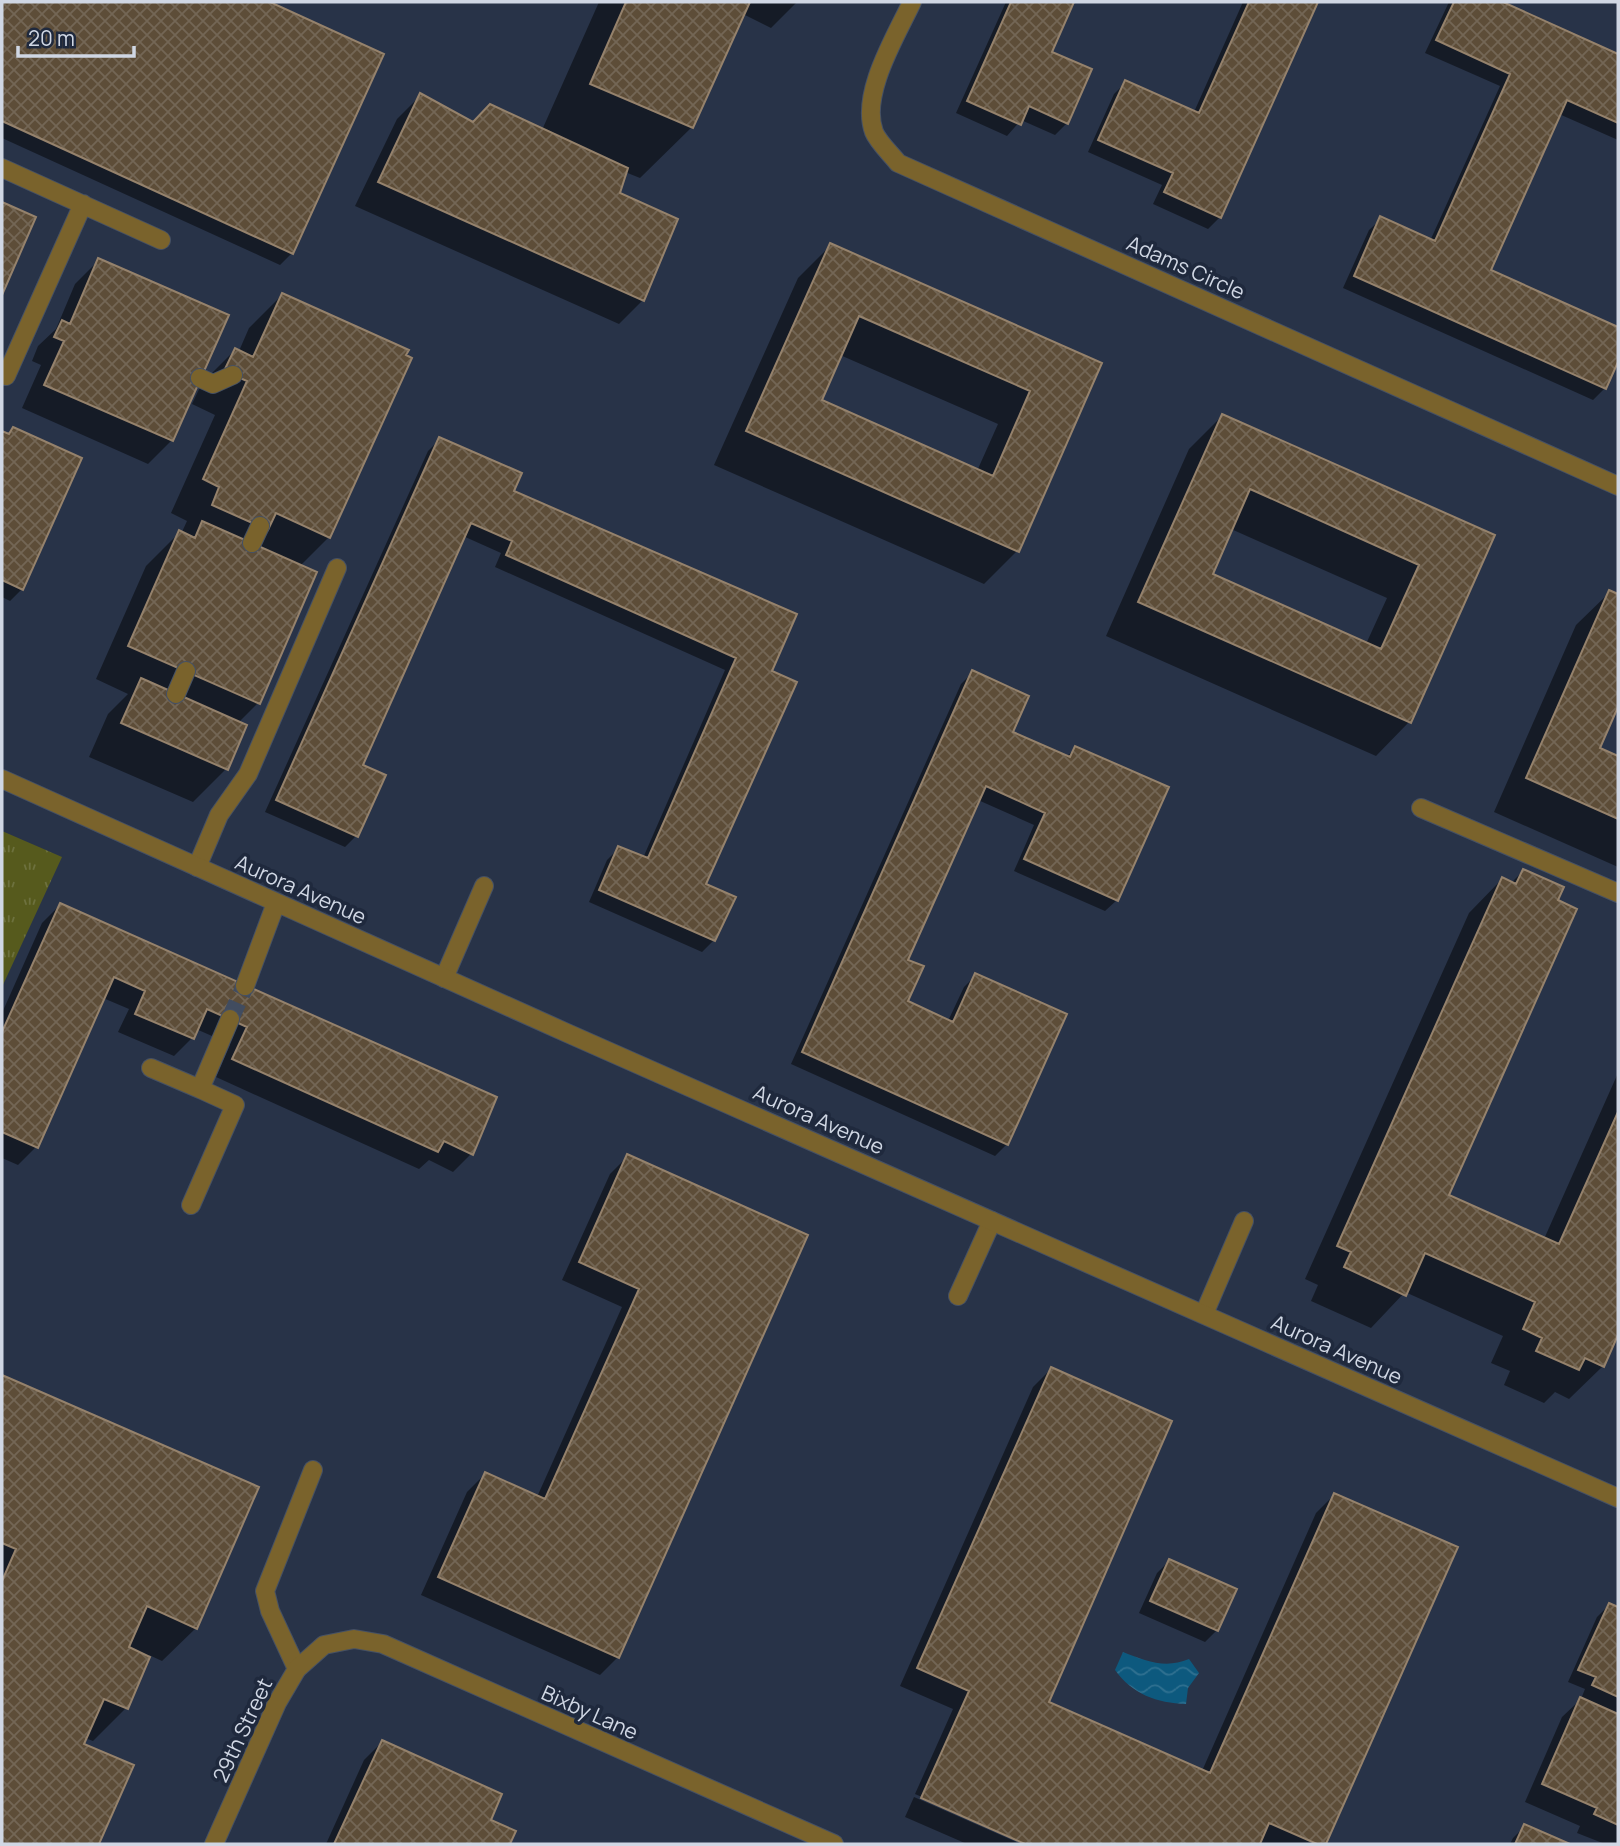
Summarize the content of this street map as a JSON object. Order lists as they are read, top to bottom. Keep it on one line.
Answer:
{"streets":{"street":["Adams Circle","Aurora Avenue","Bixby Lane","29th Street"]},"crossings":[["Bixby Lane","29th Street"]],"scale_bar":"20 m"}
